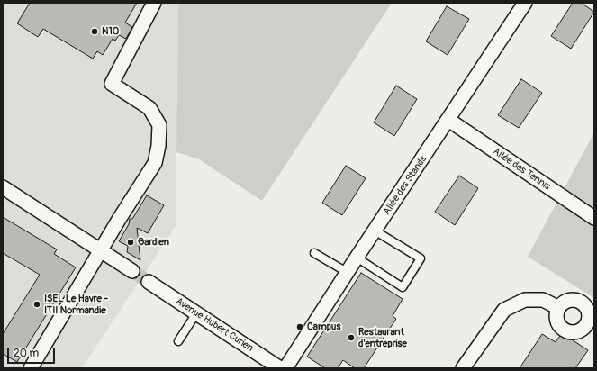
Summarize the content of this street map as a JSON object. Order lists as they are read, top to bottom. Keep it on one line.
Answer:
{"streets":{"street":["Allée des Tennis","Allée des Stands","Avenue Hubert Curien"]},"crossings":[["Allée des Tennis","Allée des Stands"]],"places":["N10","Gardien","ISEL Le Havre - ITII Normandie","Campus","Restaurant d'entreprise"],"scale_bar":"20 m"}
